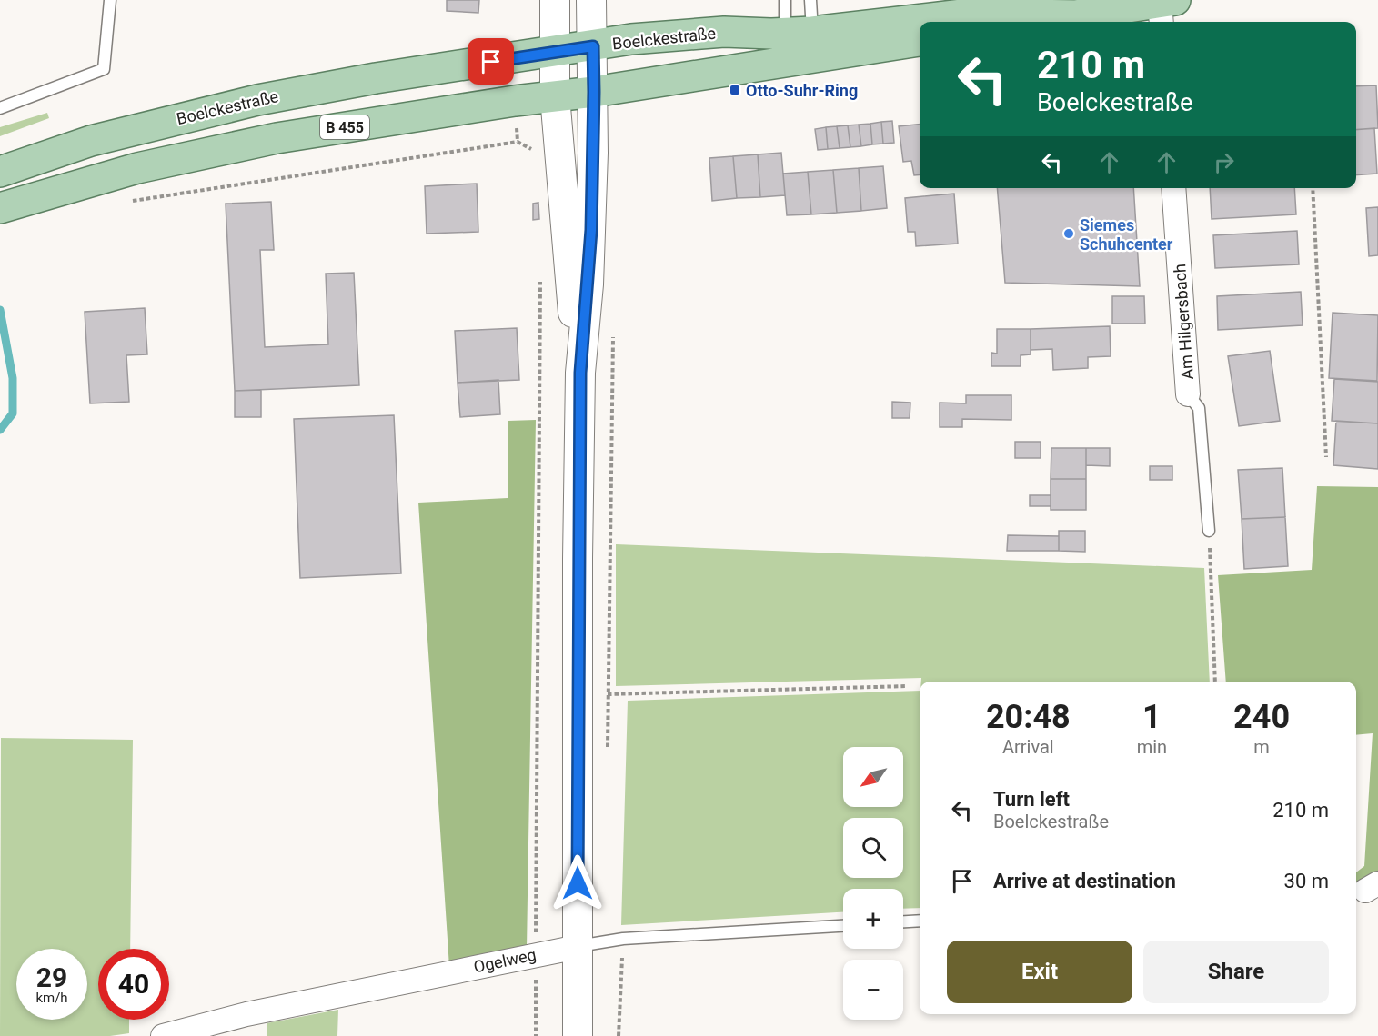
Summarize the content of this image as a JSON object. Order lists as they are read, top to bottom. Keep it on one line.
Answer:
{"streets":{"main road":["Boelckestraße","B 455"],"street":["Am Hilgersbach","Ogelweg"]},"places":{"transit":["Otto-Suhr-Ring"],"other":["Siemes Schuhcenter"]},"north":"bottom left","page":{"turn":["210 m","Boelckestraße"],"eta":["20:48","Arrival","1","min","240","m"],"map_buttons":["+","−"],"list":[{"name":"Turn left","note":"Boelckestraße","value":"210 m"},{"name":"Arrive at destination","value":"30 m"}],"buttons":["Exit","Share"],"speed":"29 km/h","limit":"40"}}
